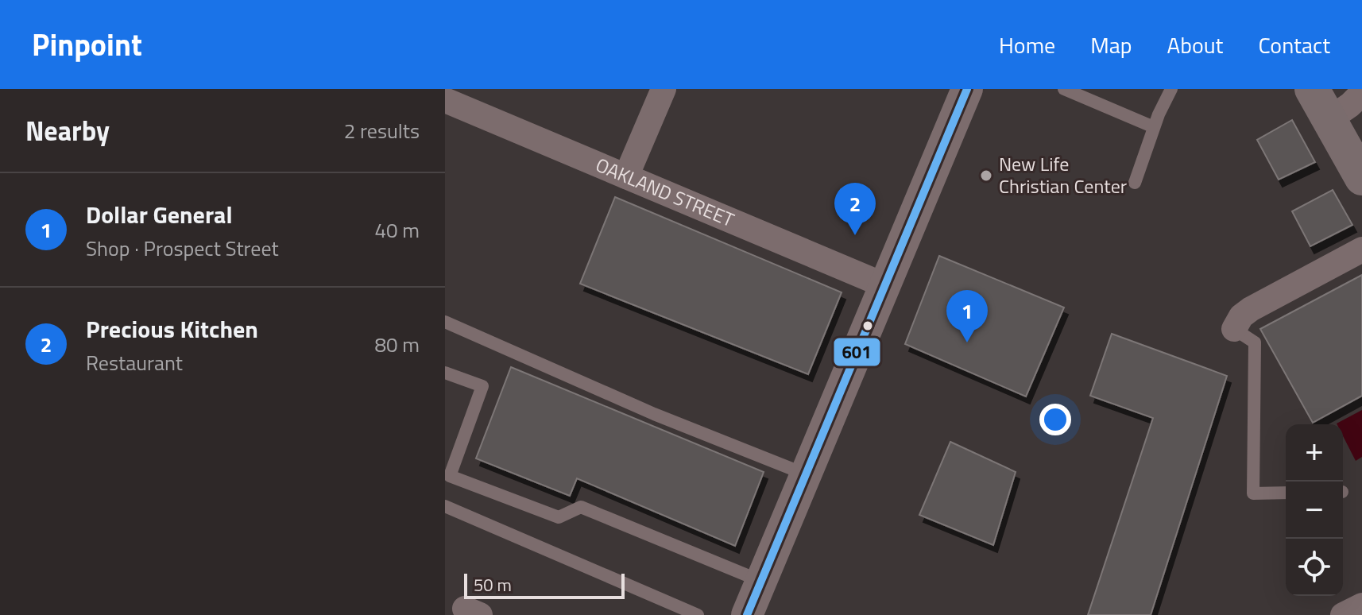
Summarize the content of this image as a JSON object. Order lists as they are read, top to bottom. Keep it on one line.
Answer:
{"streets":{"street":["OAKLAND STREET"]},"places":["New Life Christian Center"],"lines":["transit line 601"],"scale_bar":"50 m","page":{"header":"Pinpoint","nav":["Home","Map","About","Contact"],"heading":["Nearby","2 results"],"list":[{"mark":"1","name":"Dollar General","note":"Shop · Prospect Street","value":"40 m"},{"mark":"2","name":"Precious Kitchen","note":"Restaurant","value":"80 m"}],"pins":["2","1"],"map_buttons":["+","−"],"scale":"50 m"}}
